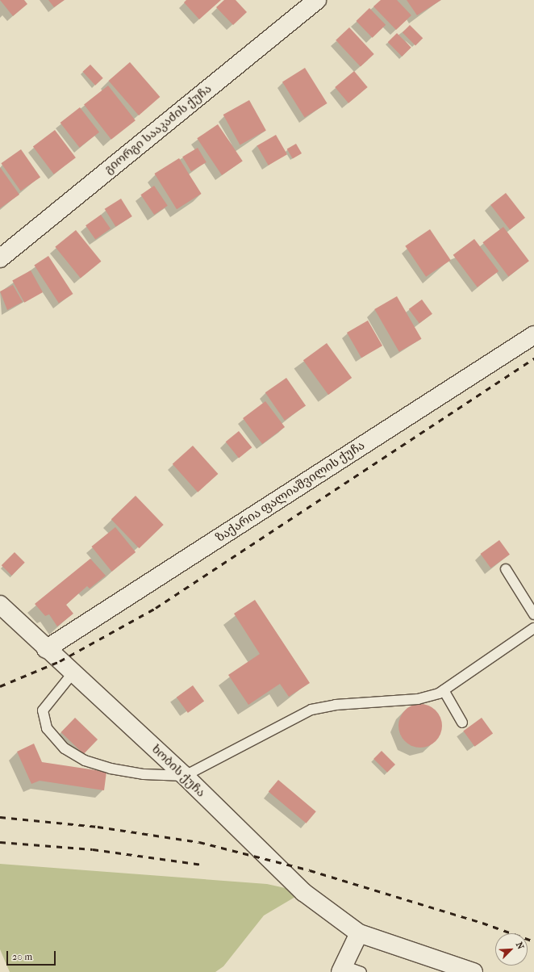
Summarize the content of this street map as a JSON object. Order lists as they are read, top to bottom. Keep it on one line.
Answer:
{"streets":{"street":["გიორგი სააკაძის ქუჩა","ზაქარია ფალიაშვილის ქუჩა","ხობის ქუჩა"]},"crossings":[["ზაქარია ფალიაშვილის ქუჩა","ხობის ქუჩა"]],"scale_bar":"20 m","north":"top right"}
